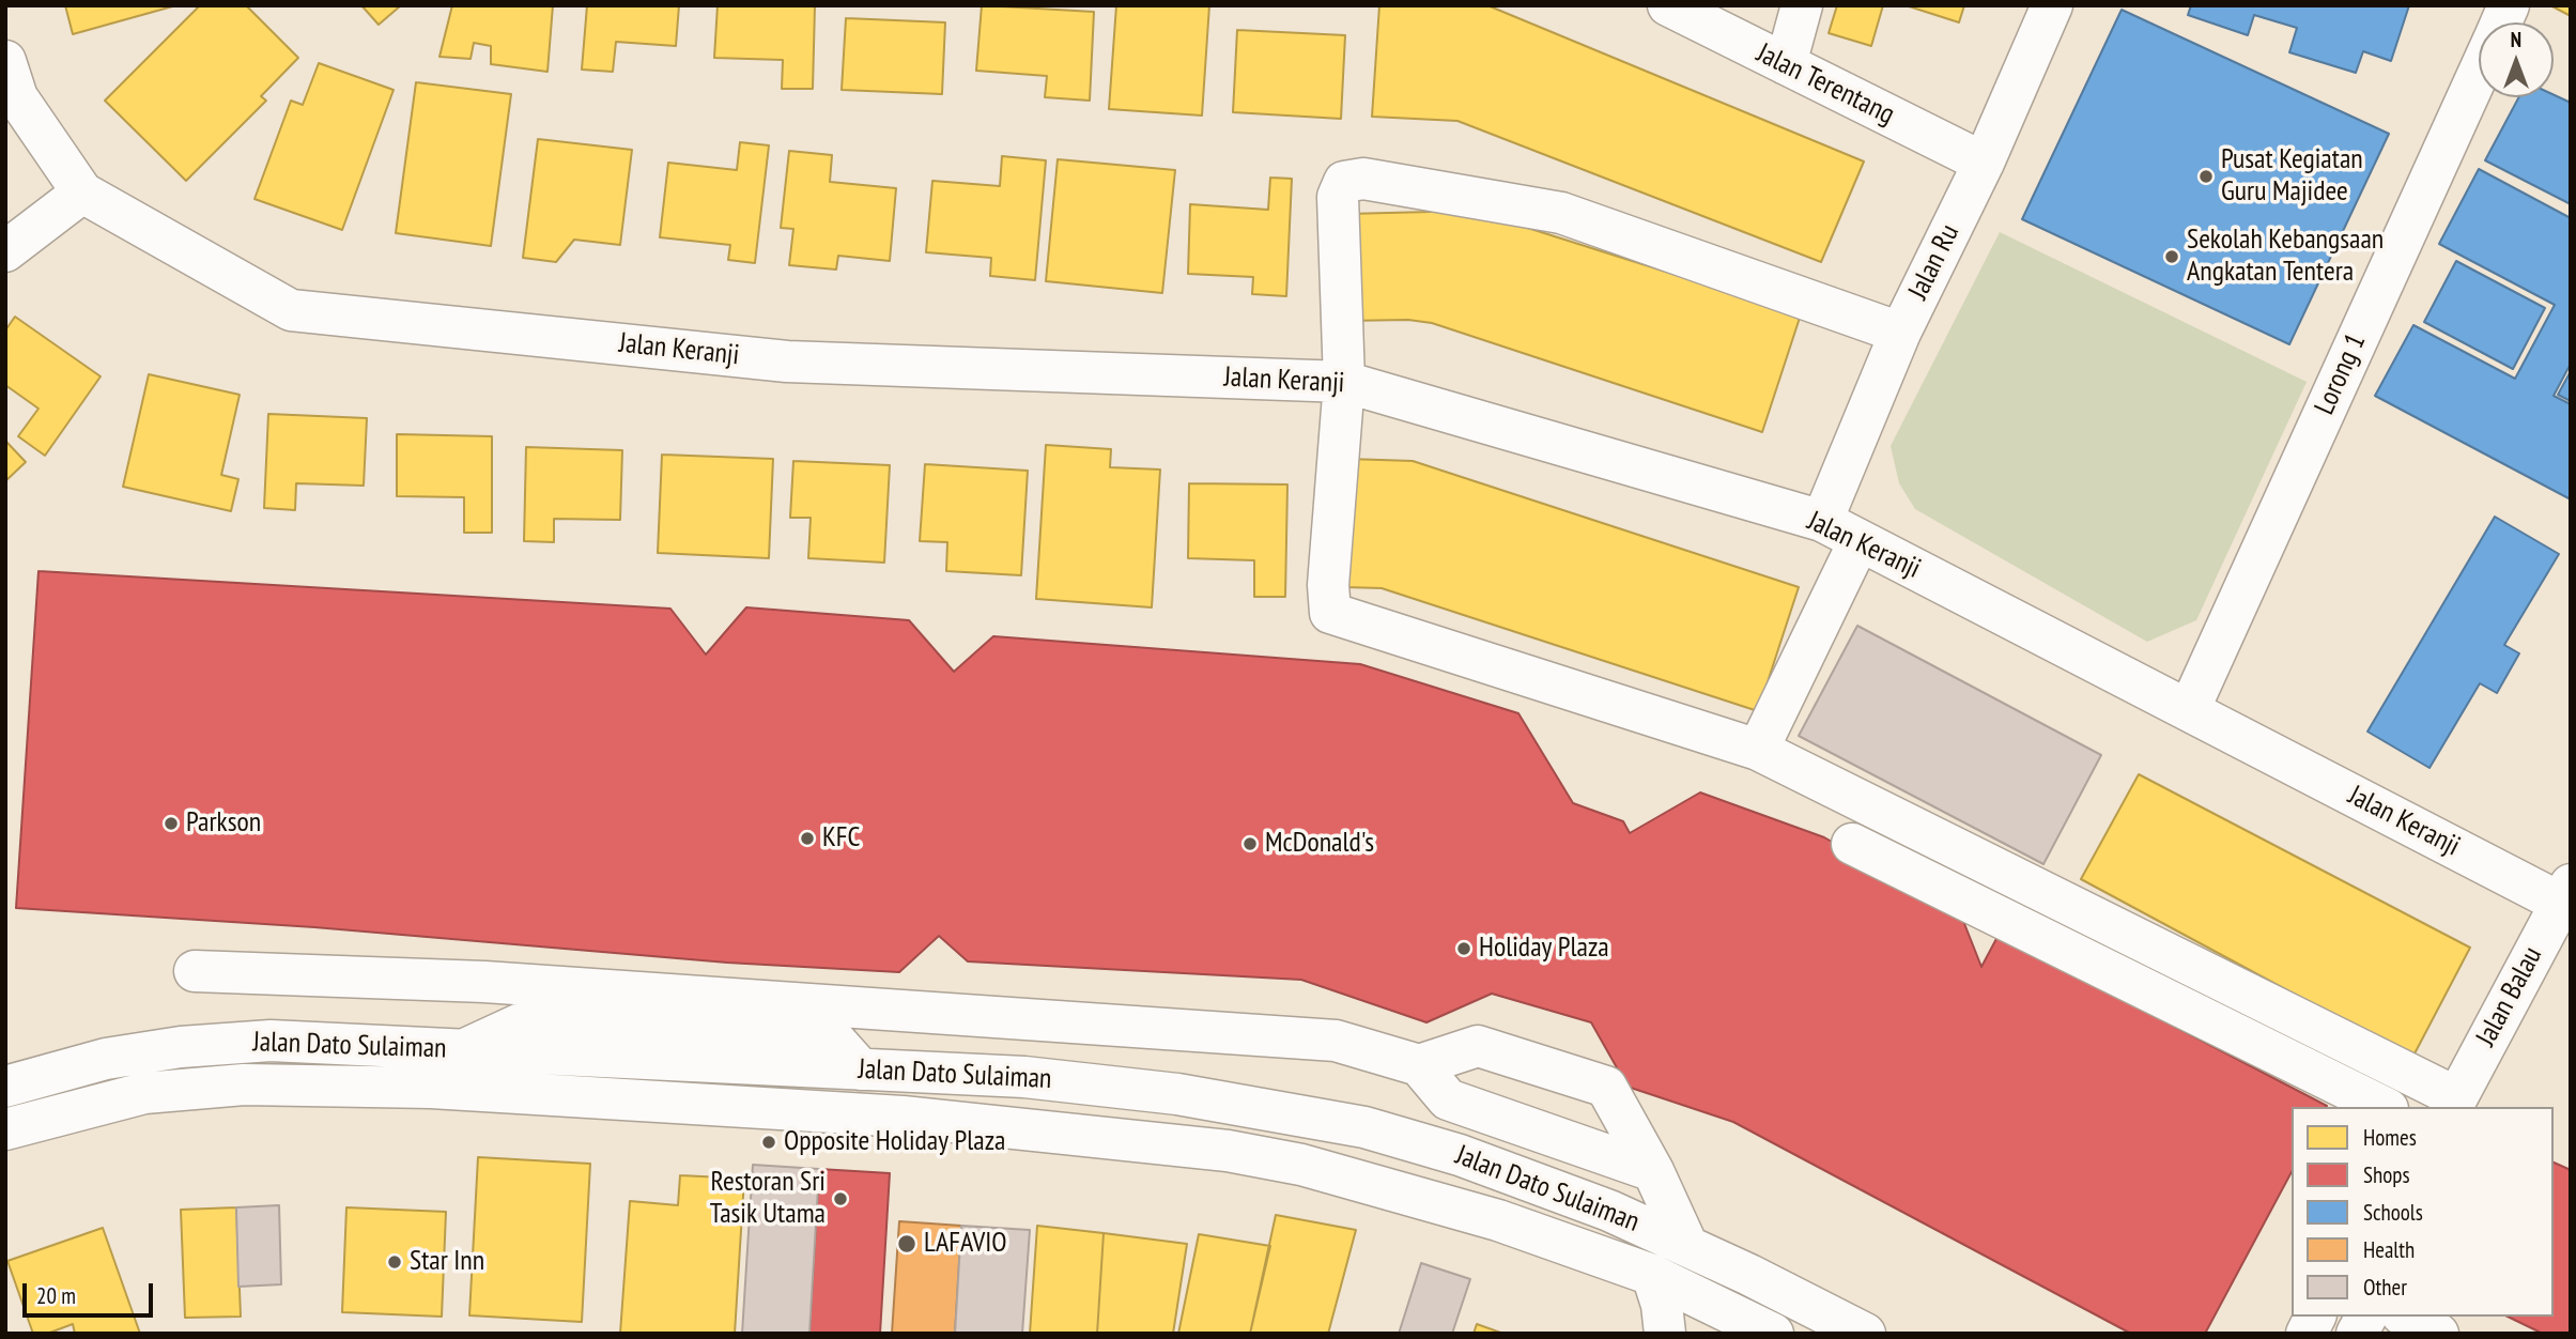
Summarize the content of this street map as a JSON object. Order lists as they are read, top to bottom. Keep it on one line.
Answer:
{"streets":{"street":["Jalan Terentang","Jalan Ru","Jalan Keranji","Lorong 1","Jalan Balau","Jalan Dato Sulaiman"]},"crossings":[["Jalan Terentang","Jalan Ru"],["Jalan Ru","Jalan Keranji"],["Jalan Keranji","Lorong 1"],["Jalan Keranji","Jalan Balau"]],"places":["Pusat Kegiatan Guru Majidee","Sekolah Kebangsaan Angkatan Tentera","Parkson","KFC","McDonald's","Holiday Plaza","Opposite Holiday Plaza","Restoran Sri Tasik Utama","LAFAVIO","Star Inn"],"legend":["Homes","Shops","Schools","Health","Other"],"scale_bar":"20 m","north":"top"}
